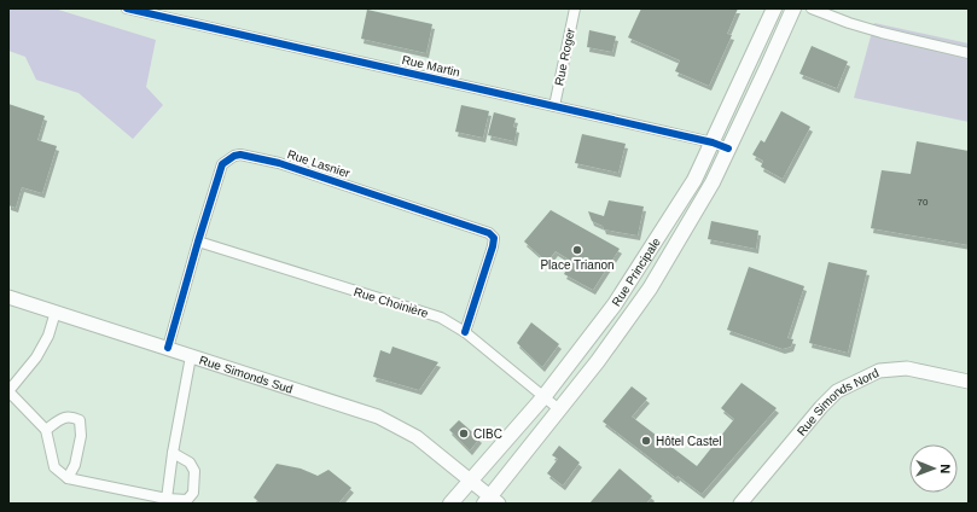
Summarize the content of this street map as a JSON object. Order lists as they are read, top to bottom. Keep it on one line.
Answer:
{"streets":{"main road":["Rue Principale"],"street":["Rue Roger","Rue Martin","Rue Lasnier","Rue Choinière","Rue Simonds Sud","Rue Simonds Nord"]},"crossings":[["Rue Roger","Rue Martin"],["Rue Martin","Rue Principale"],["Rue Lasnier","Rue Choinière"],["Rue Lasnier","Rue Simonds Sud"],["Rue Principale","Rue Choinière"],["Rue Principale","Rue Simonds Sud"]],"places":["Place Trianon","CIBC","Hôtel Castel"],"house_numbers":["70"],"north":"right"}
